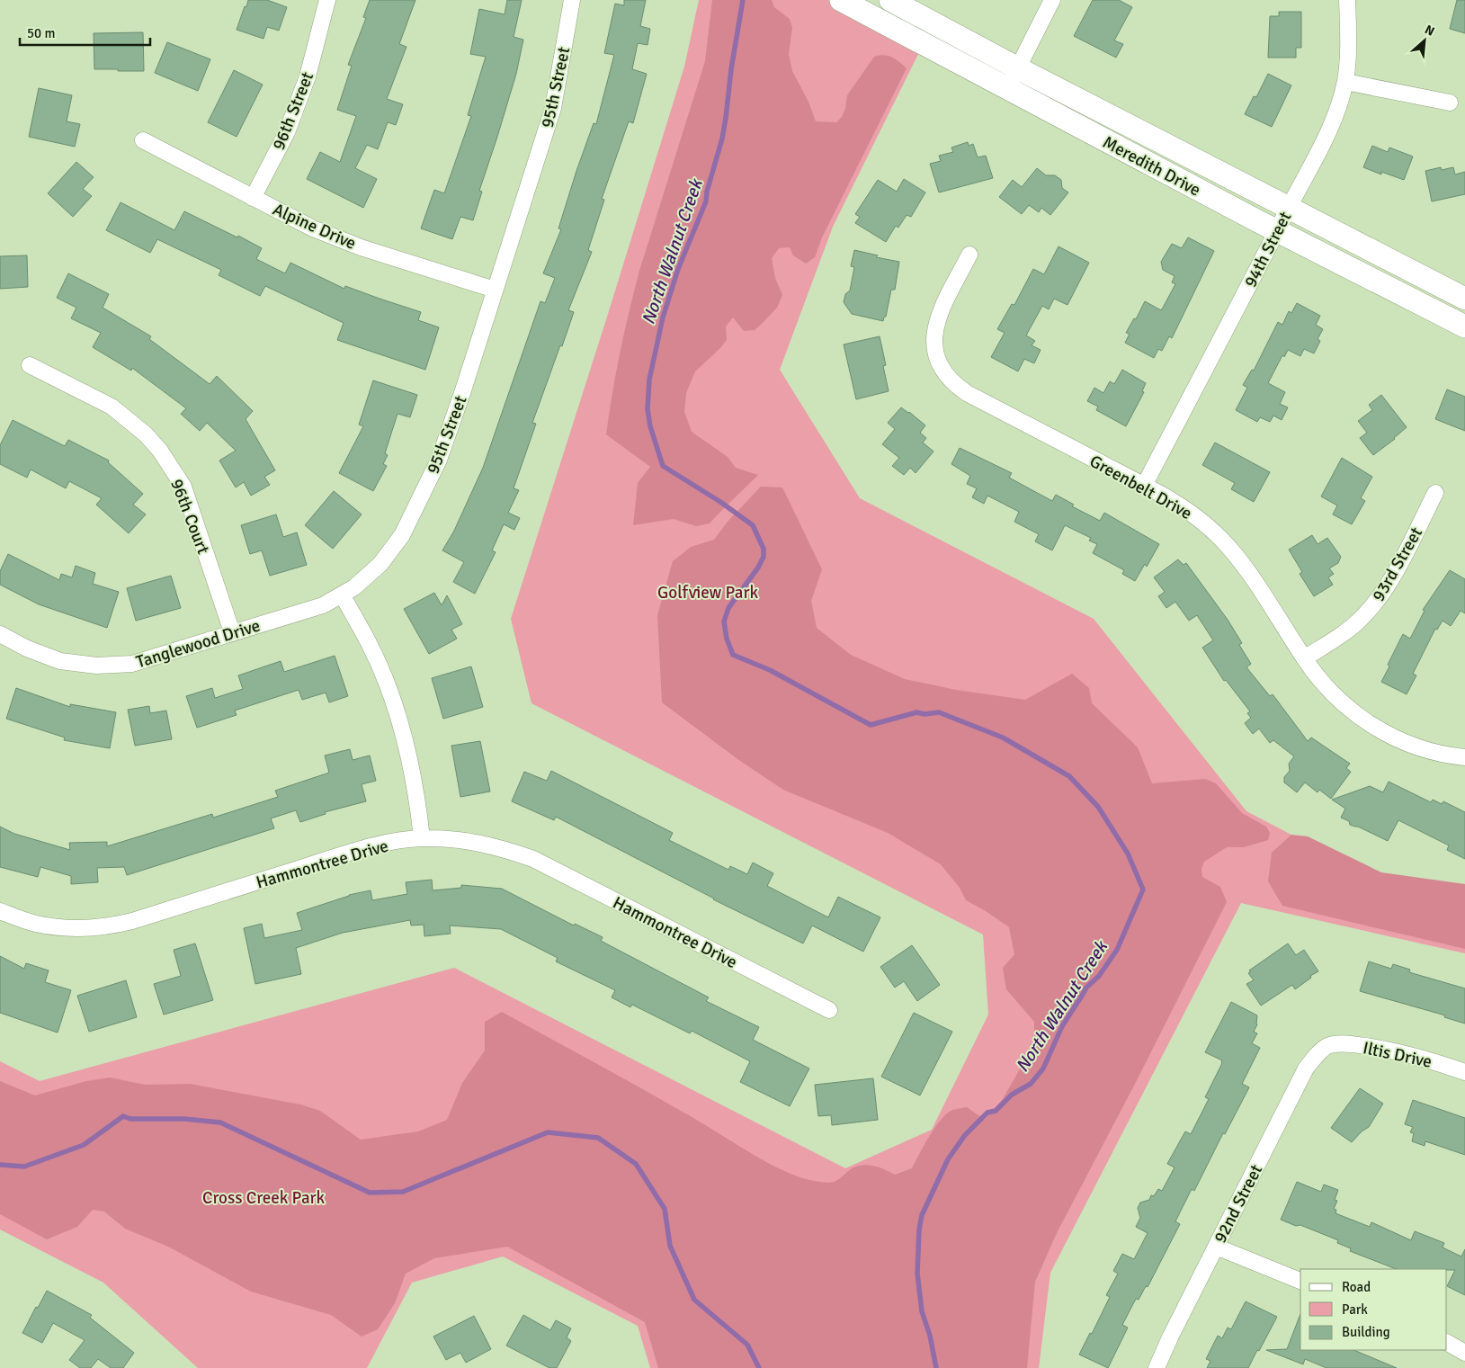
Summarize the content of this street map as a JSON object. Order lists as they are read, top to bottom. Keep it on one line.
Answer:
{"streets":{"main road":["Meredith Drive"],"street":["95th Street","96th Street","Alpine Drive","94th Street","Greenbelt Drive","96th Court","93rd Street","Tanglewood Drive","Hammontree Drive","Iltis Drive","92nd Street"]},"crossings":[["95th Street","Alpine Drive"],["95th Street","Tanglewood Drive"],["96th Street","Alpine Drive"],["Meredith Drive","94th Street"],["94th Street","Greenbelt Drive"],["Greenbelt Drive","93rd Street"],["96th Court","Tanglewood Drive"],["Iltis Drive","92nd Street"]],"water":["North Walnut Creek"],"parks":["Golfview Park","Cross Creek Park"],"legend":["Road","Park","Building"],"scale_bar":"50 m","north":"top right"}
